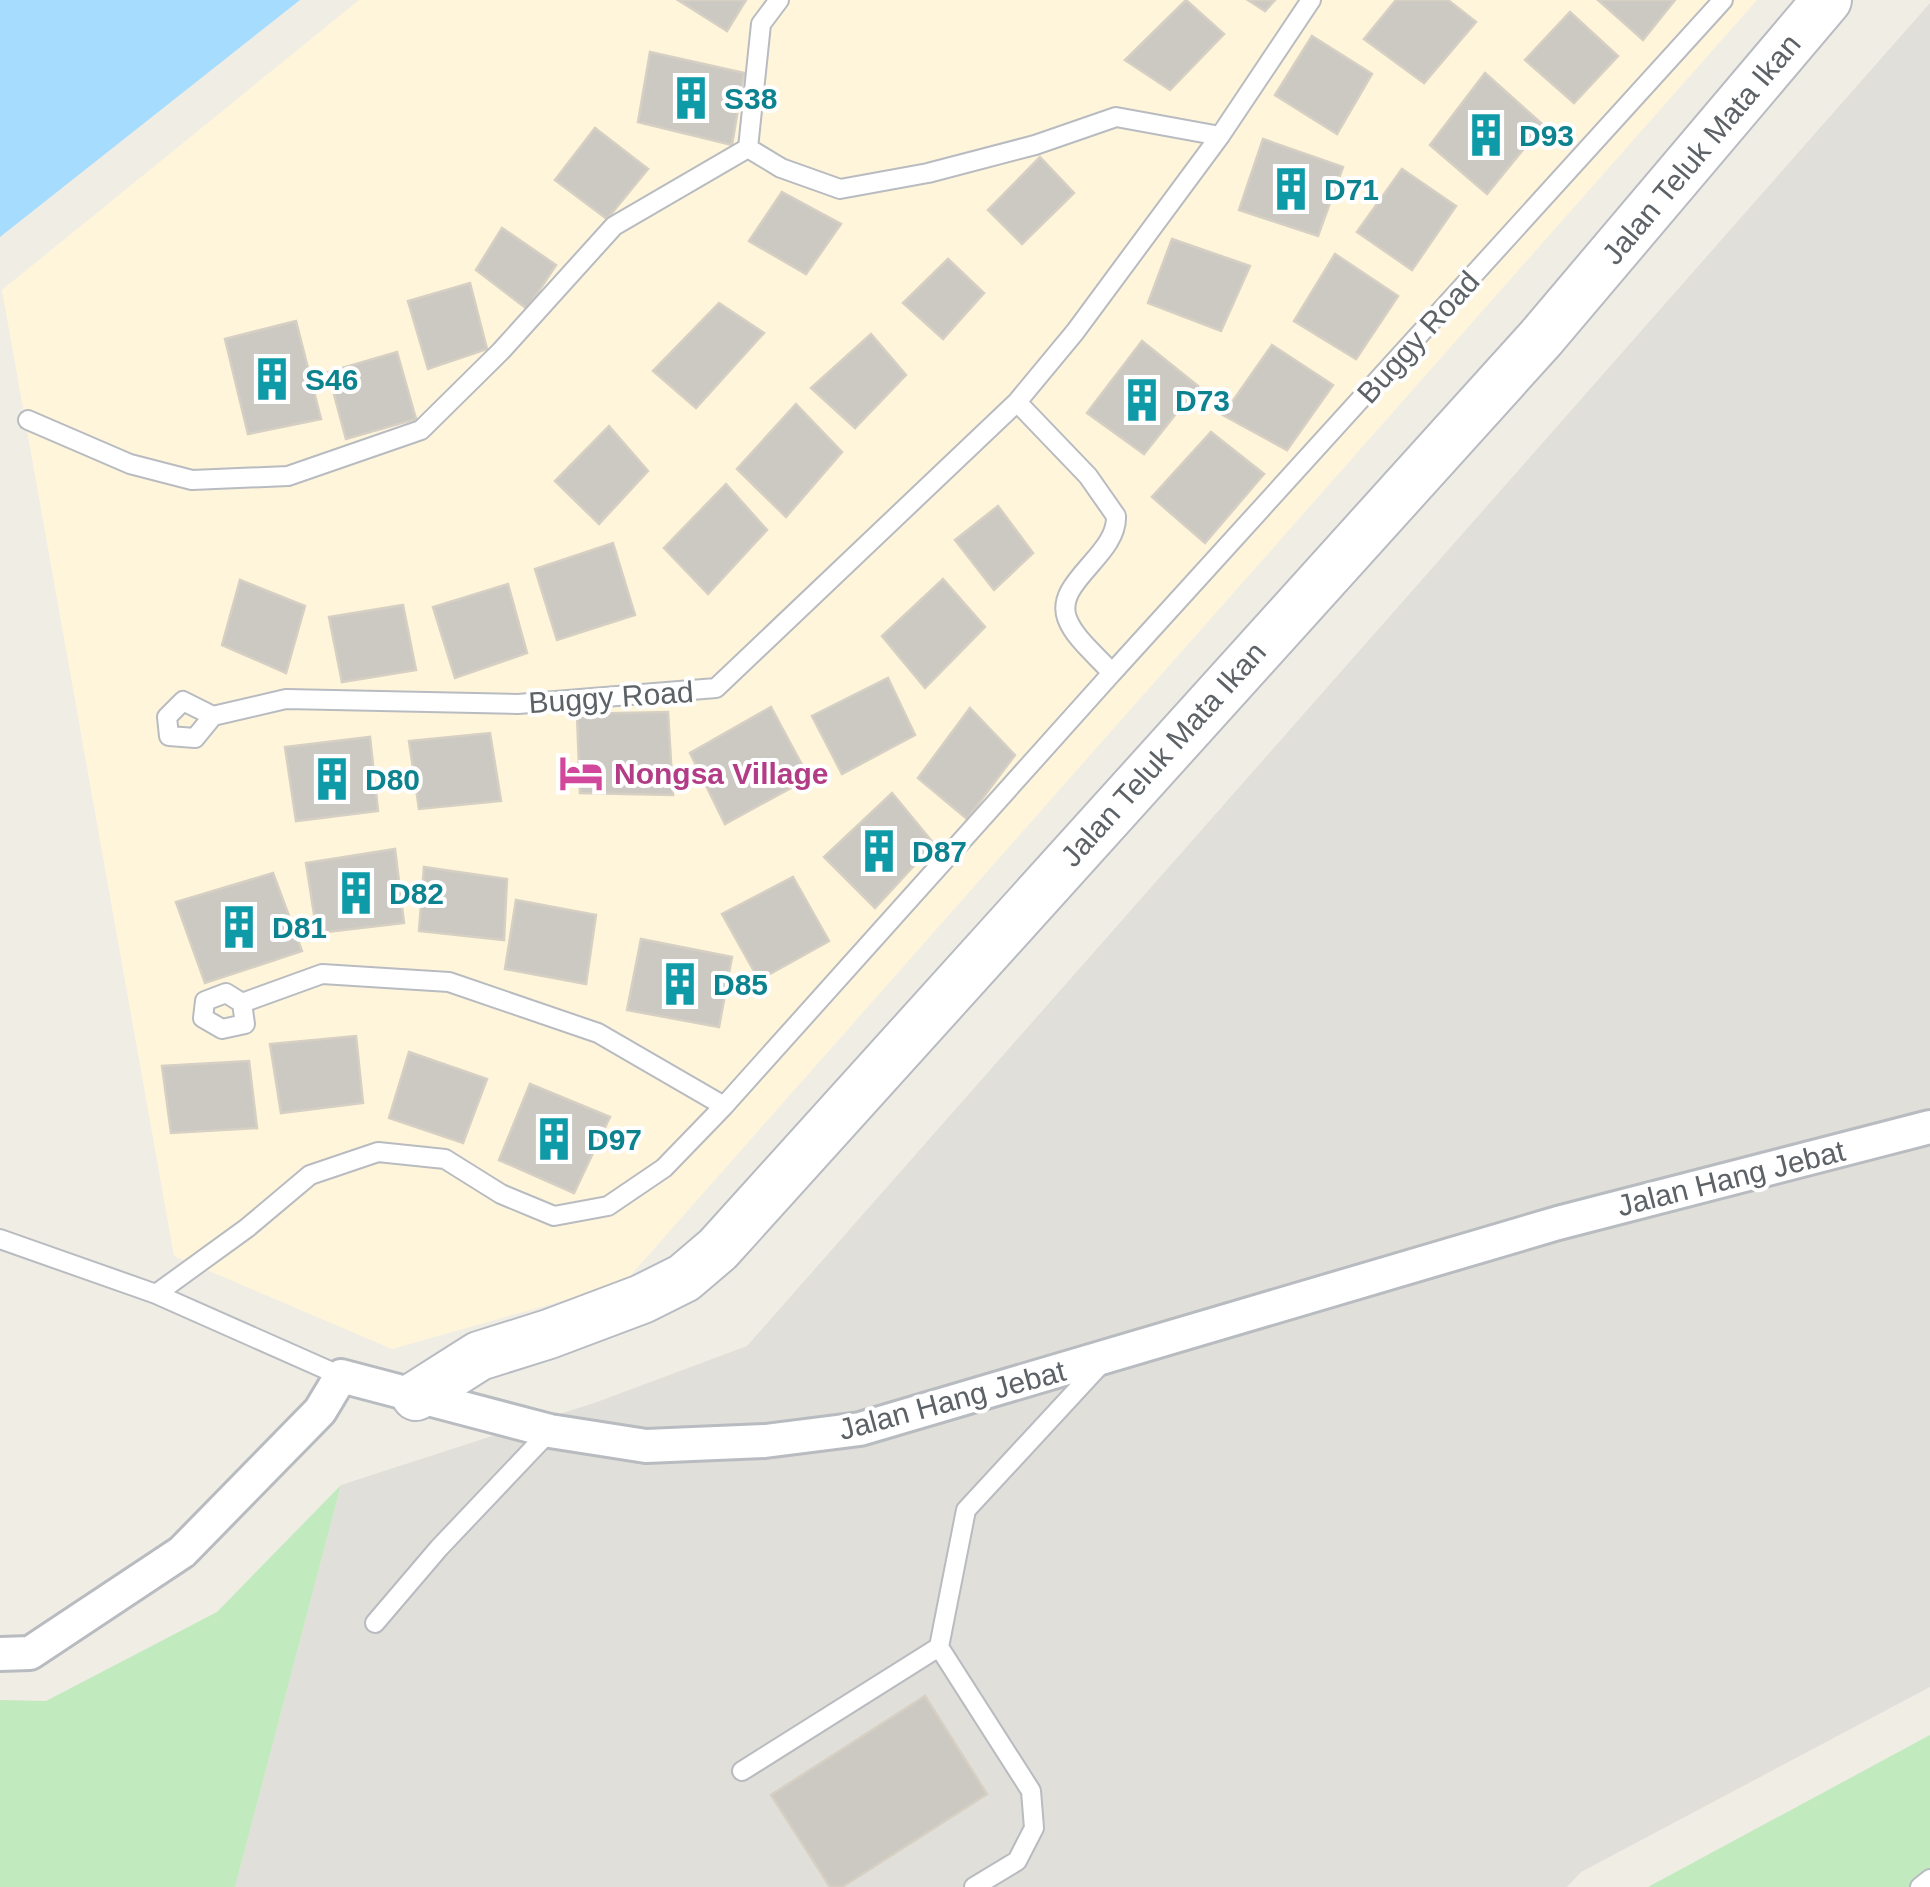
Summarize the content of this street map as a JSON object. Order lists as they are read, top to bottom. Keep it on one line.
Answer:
{"streets":{"main road":["Jalan Teluk Mata Ikan"],"street":["Jalan Hang Jebat"],"lane":["Buggy Road"]},"crossings":[["Jalan Teluk Mata Ikan","Jalan Hang Jebat"]],"places":{"building":["S38","D93","D71","S46","D73","D80","D87","D82","D81","D85","D97"],"hotel":["Nongsa Village"]}}
